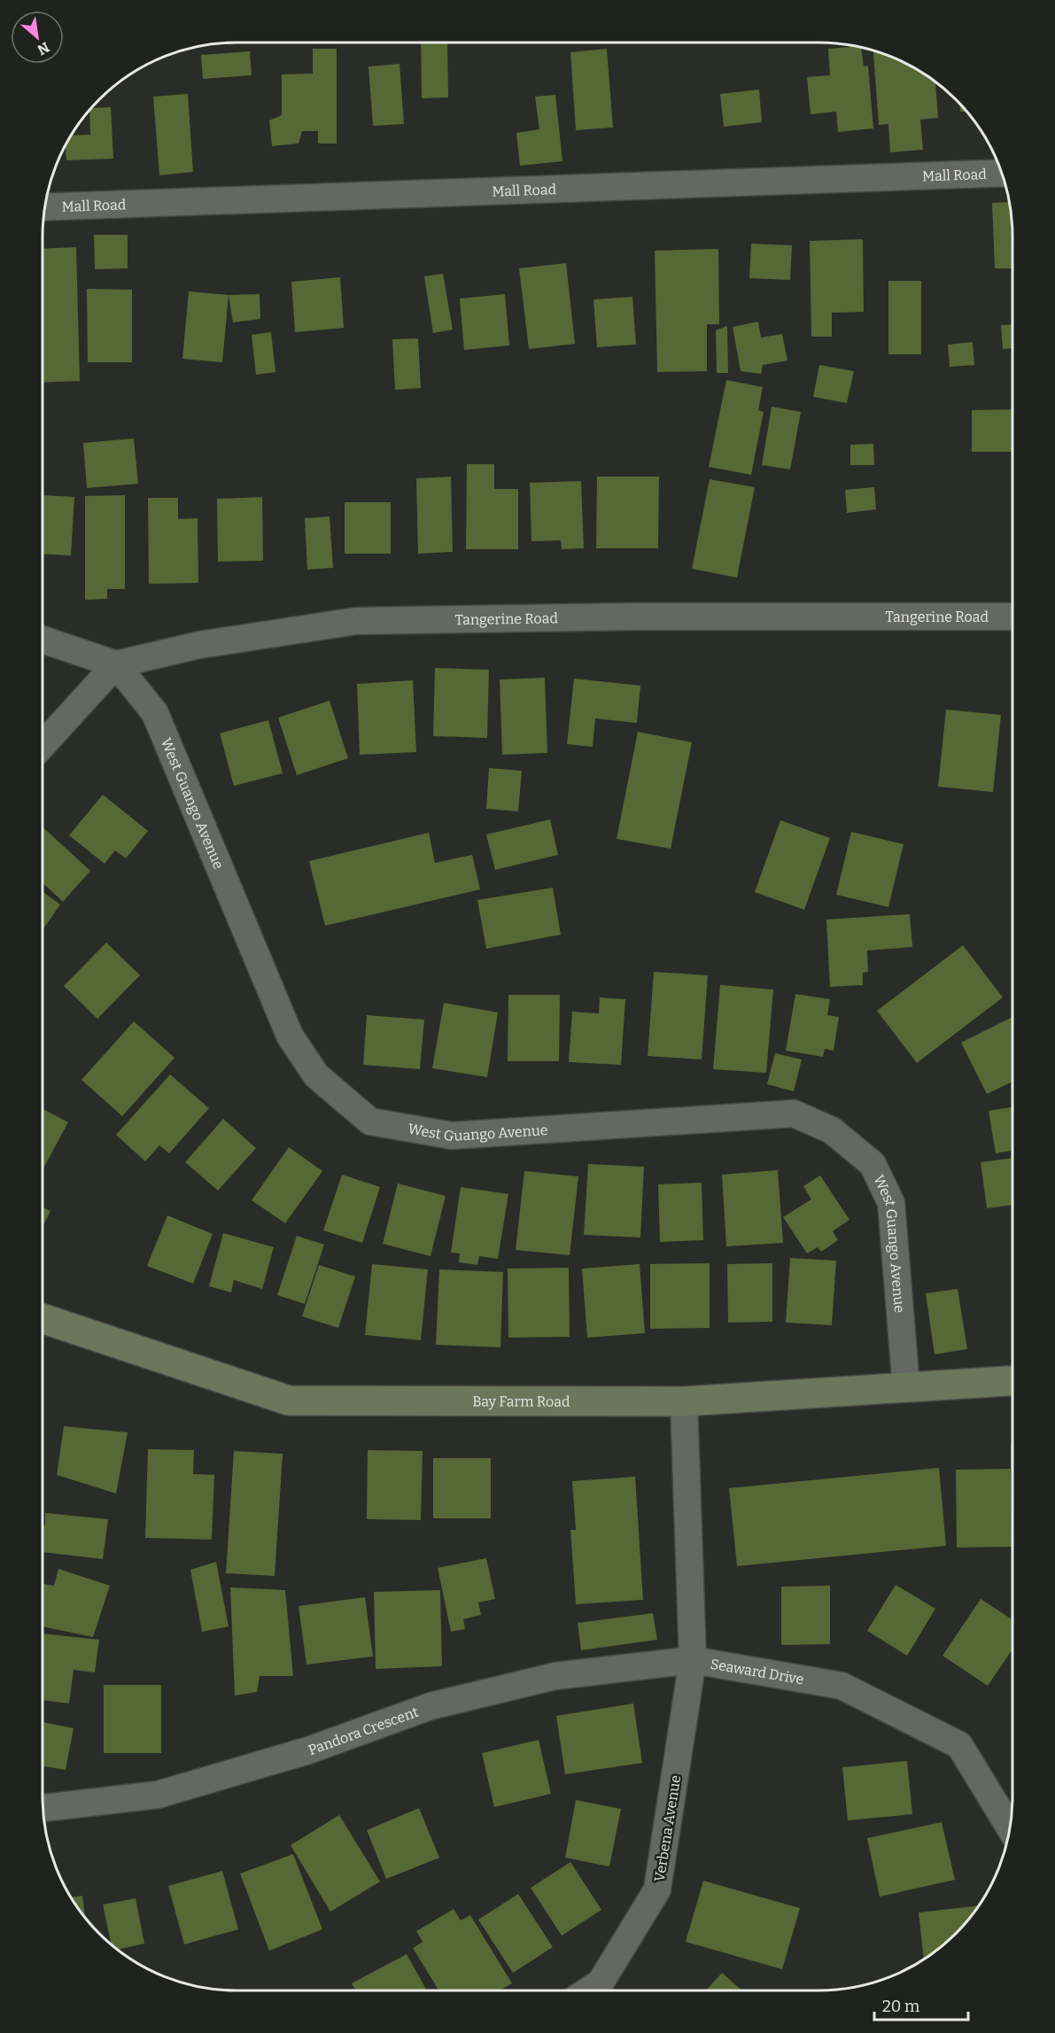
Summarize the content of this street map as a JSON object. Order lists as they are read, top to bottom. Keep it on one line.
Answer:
{"streets":{"street":["Mall Road","Tangerine Road","West Guango Avenue","Bay Farm Road","Seaward Drive","Pandora Crescent","Verbena Avenue"]},"crossings":[["Tangerine Road","West Guango Avenue"],["West Guango Avenue","Bay Farm Road"],["Bay Farm Road","Seaward Drive"],["Seaward Drive","Pandora Crescent"],["Seaward Drive","Verbena Avenue"],["Pandora Crescent","Verbena Avenue"]],"scale_bar":"20 m","north":"bottom right"}
